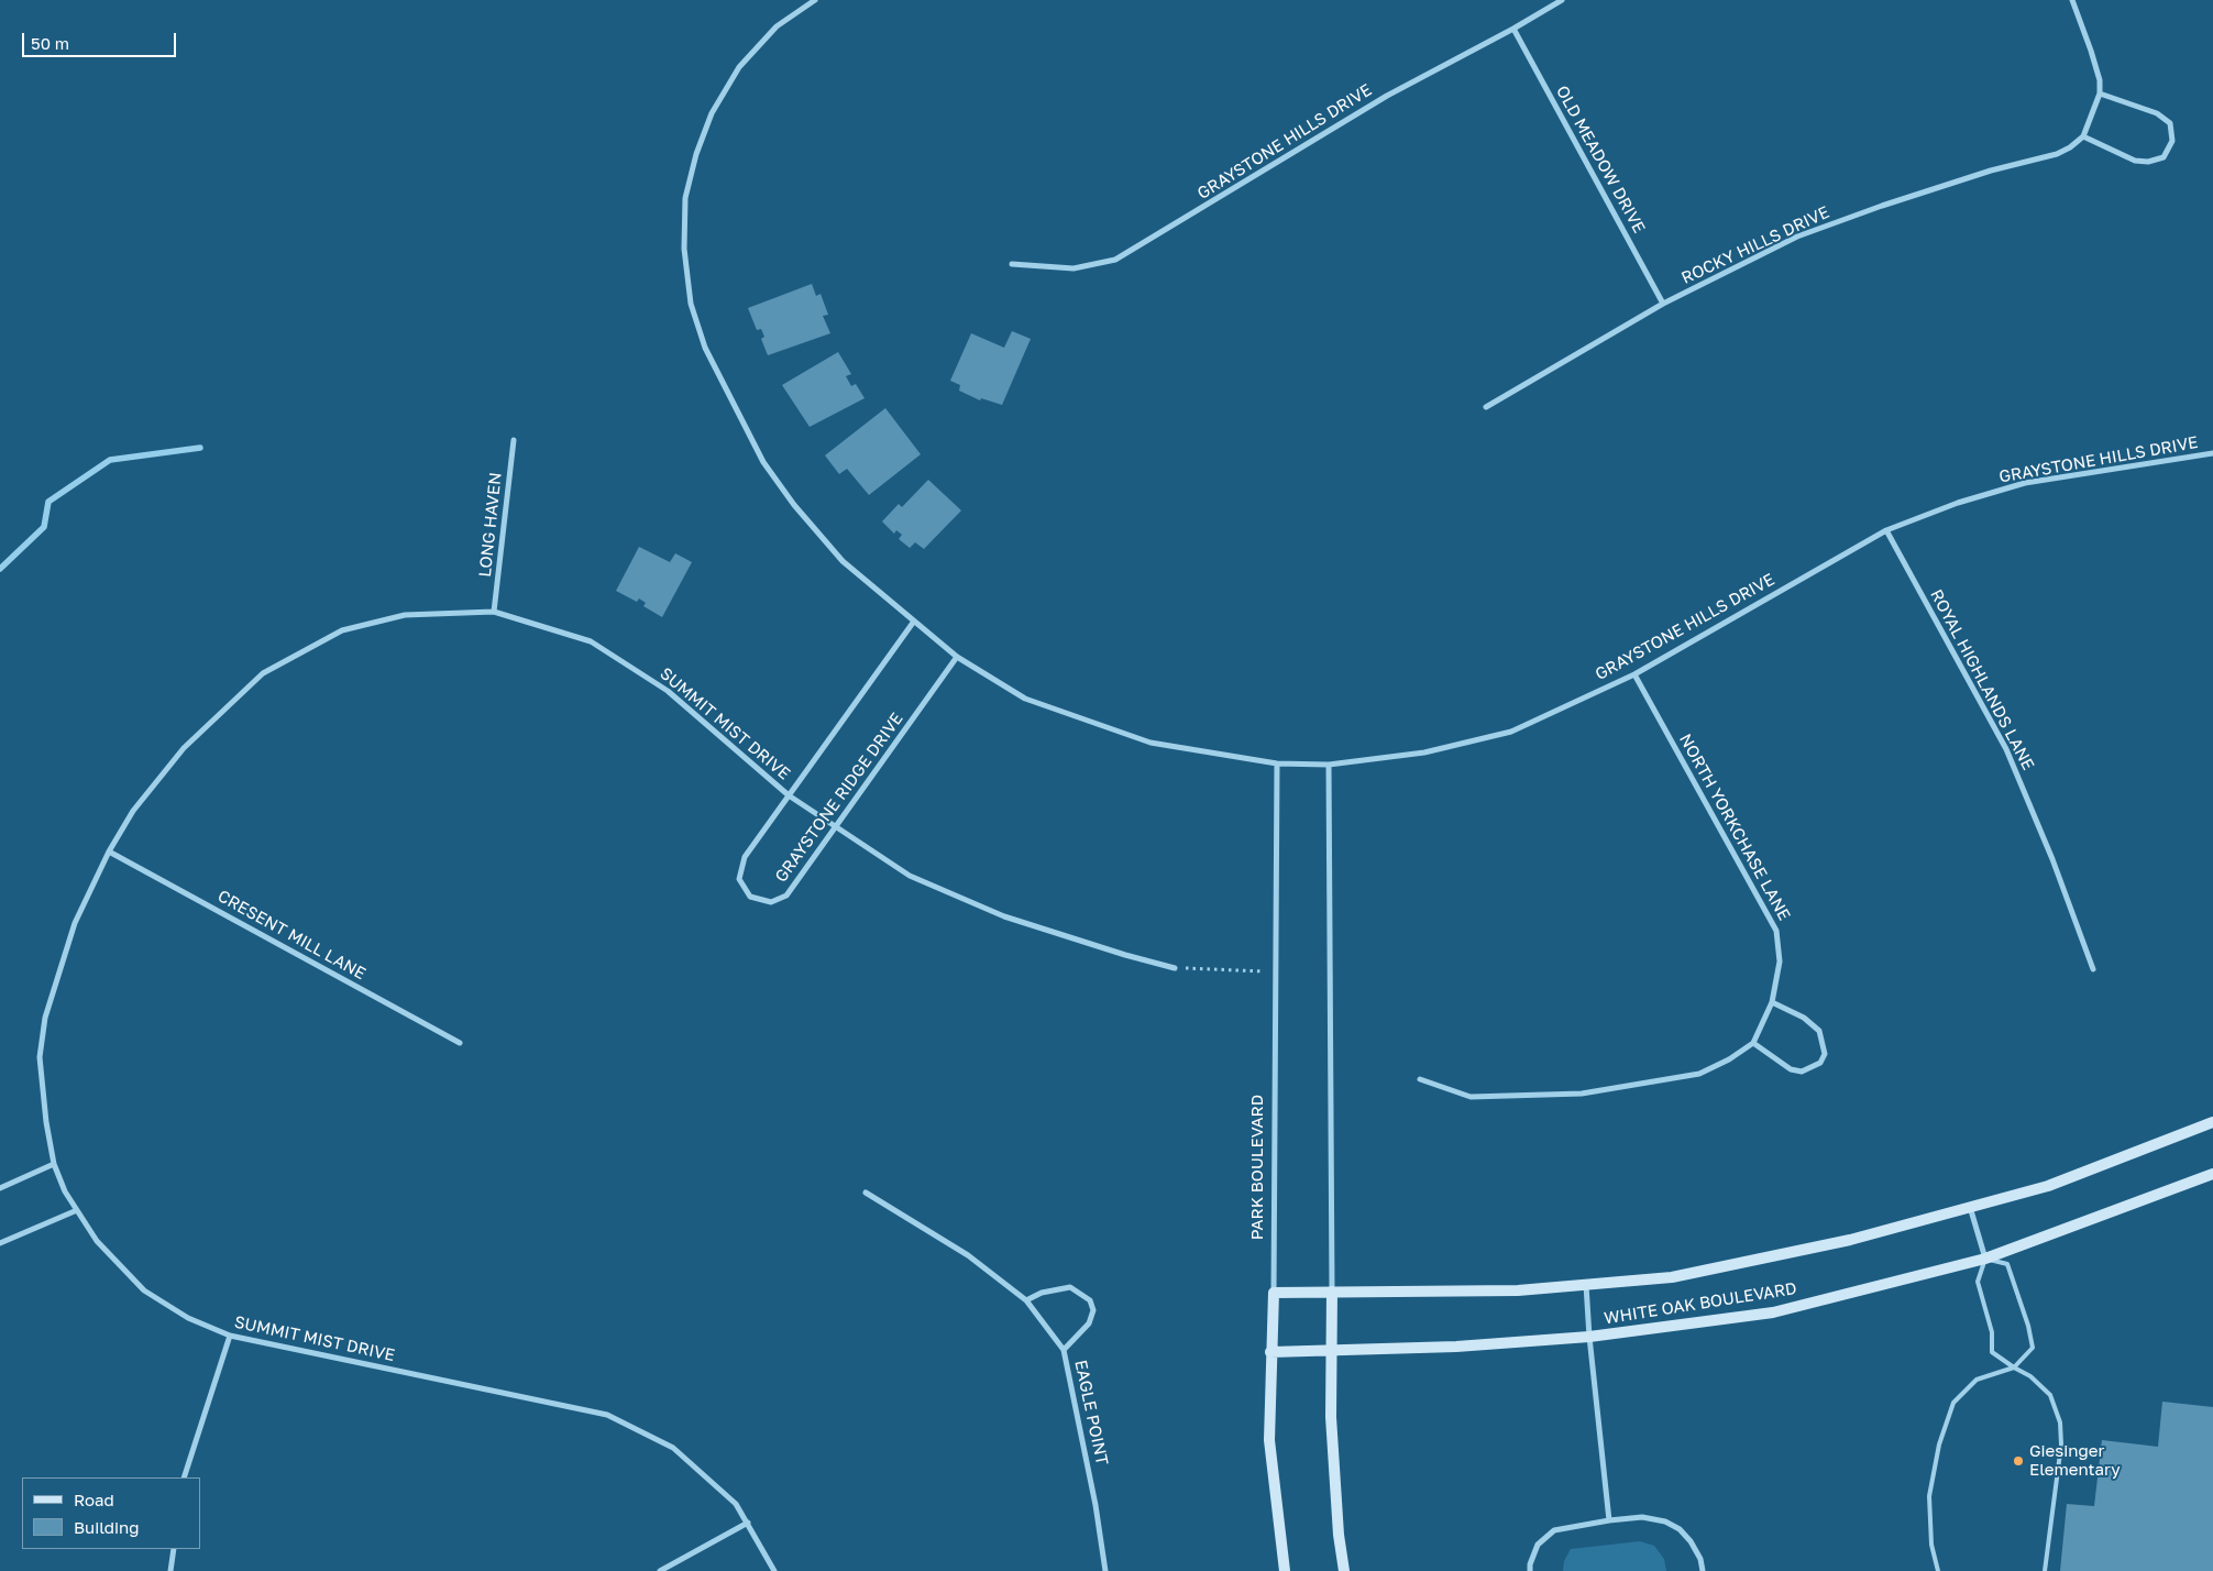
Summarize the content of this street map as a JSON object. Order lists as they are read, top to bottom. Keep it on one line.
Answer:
{"streets":{"street":["GRAYSTONE HILLS DRIVE","OLD MEADOW DRIVE","ROCKY HILLS DRIVE","LONG HAVEN","ROYAL HIGHLANDS LANE","SUMMIT MIST DRIVE","GRAYSTONE RIDGE DRIVE","NORTH YORKCHASE LANE","CRESENT MILL LANE","PARK BOULEVARD","WHITE OAK BOULEVARD","EAGLE POINT"]},"crossings":[["GRAYSTONE HILLS DRIVE","OLD MEADOW DRIVE"],["GRAYSTONE HILLS DRIVE","ROYAL HIGHLANDS LANE"],["GRAYSTONE HILLS DRIVE","GRAYSTONE RIDGE DRIVE"],["GRAYSTONE HILLS DRIVE","NORTH YORKCHASE LANE"],["GRAYSTONE HILLS DRIVE","PARK BOULEVARD"],["OLD MEADOW DRIVE","ROCKY HILLS DRIVE"],["LONG HAVEN","SUMMIT MIST DRIVE"],["SUMMIT MIST DRIVE","GRAYSTONE RIDGE DRIVE"],["SUMMIT MIST DRIVE","CRESENT MILL LANE"],["PARK BOULEVARD","WHITE OAK BOULEVARD"]],"places":["Giesinger Elementary"],"legend":["Road","Building"],"scale_bar":"50 m"}
